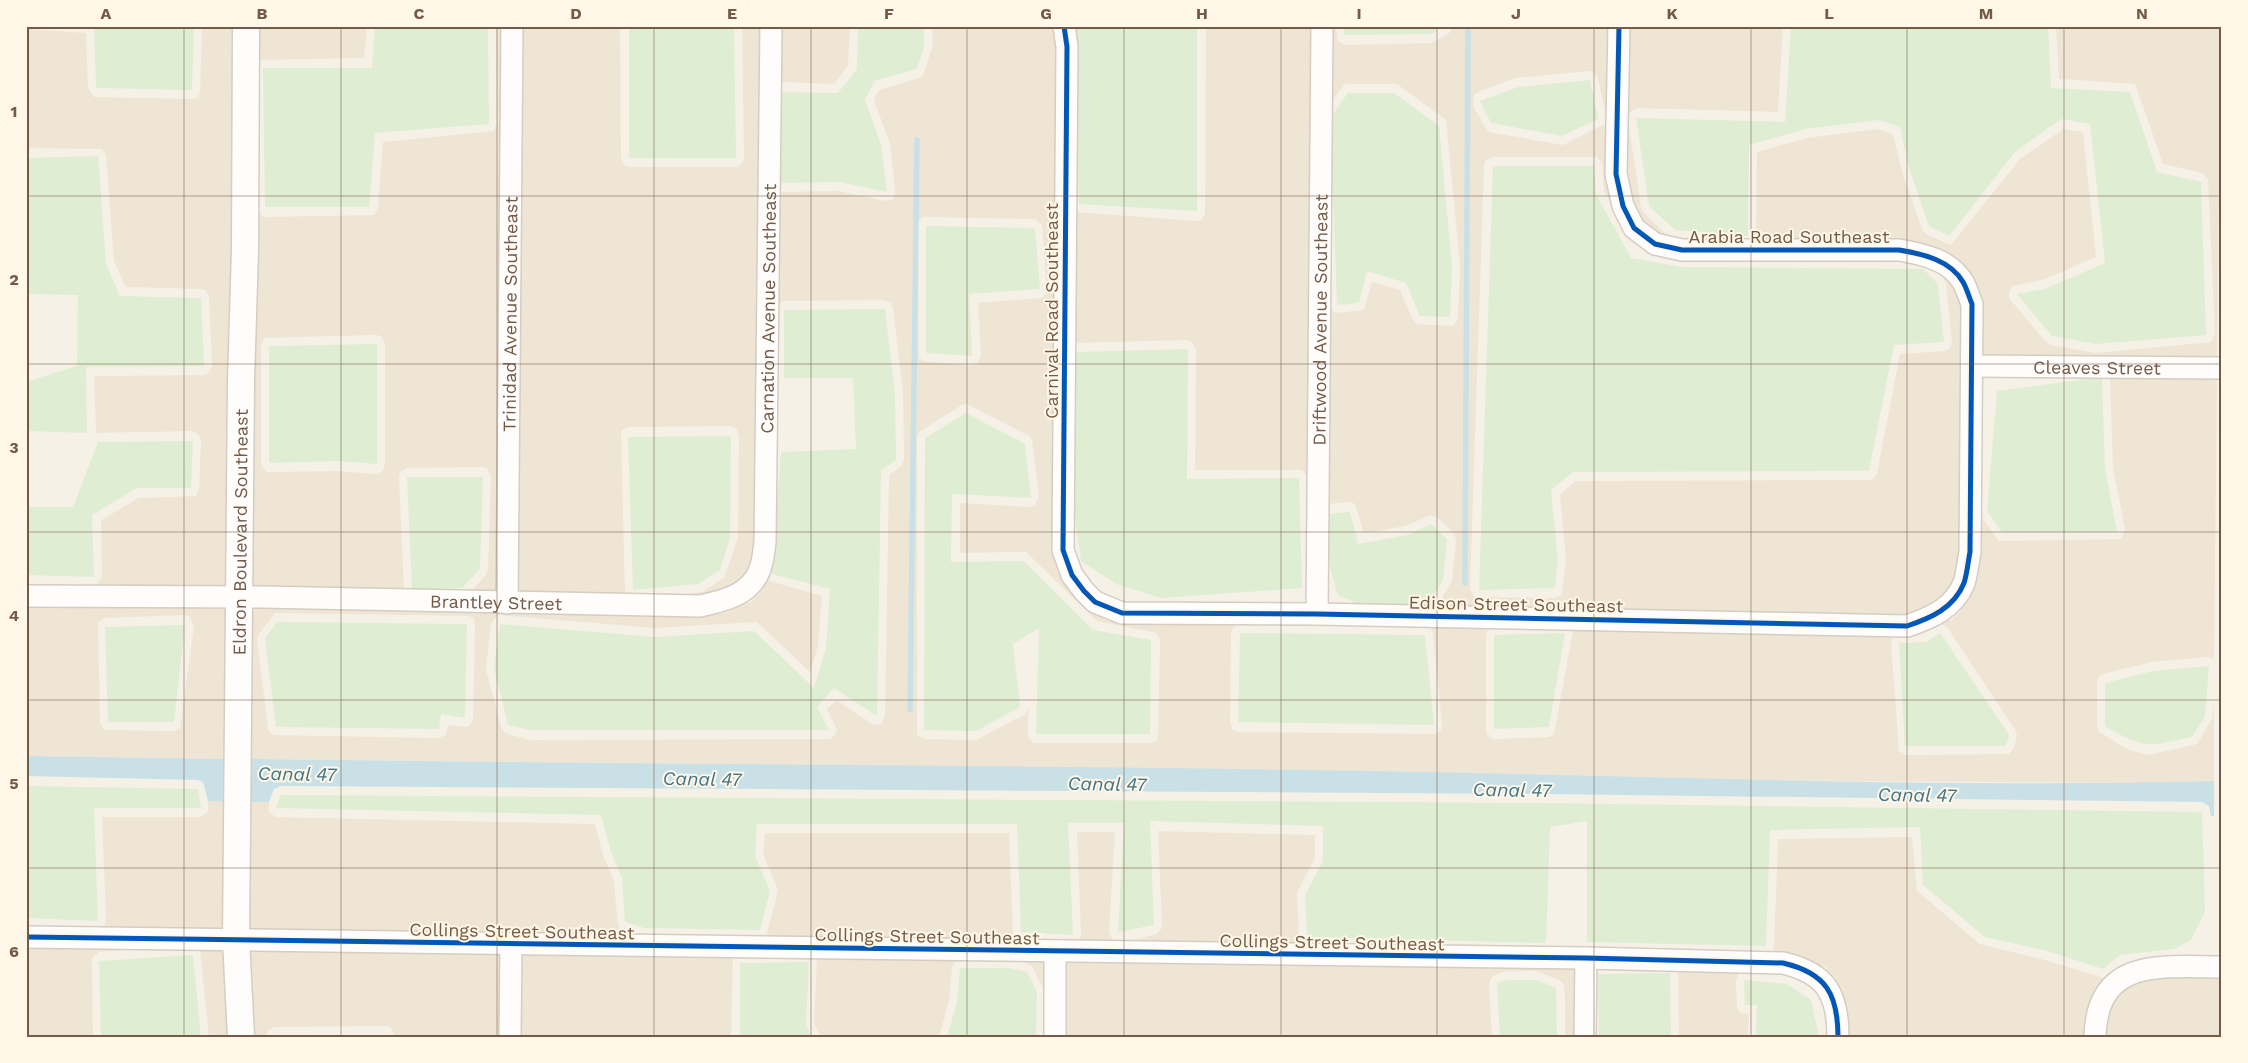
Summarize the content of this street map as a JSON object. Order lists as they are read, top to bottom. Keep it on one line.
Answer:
{"streets":{"street":["Arabia Road Southeast","Carnation Avenue Southeast","Carnival Road Southeast","Trinidad Avenue Southeast","Driftwood Avenue Southeast","Cleaves Street","Eldron Boulevard Southeast","Brantley Street","Edison Street Southeast","Collings Street Southeast"]},"crossings":[["Arabia Road Southeast","Cleaves Street"],["Arabia Road Southeast","Edison Street Southeast"],["Carnation Avenue Southeast","Brantley Street"],["Carnival Road Southeast","Edison Street Southeast"],["Trinidad Avenue Southeast","Brantley Street"],["Driftwood Avenue Southeast","Edison Street Southeast"],["Eldron Boulevard Southeast","Brantley Street"],["Eldron Boulevard Southeast","Collings Street Southeast"]],"water":["Canal 47"],"grid":{"columns":["A","B","C","D","E","F","G","H","I","J","K","L","M","N"],"rows":["1","2","3","4","5","6"]}}
